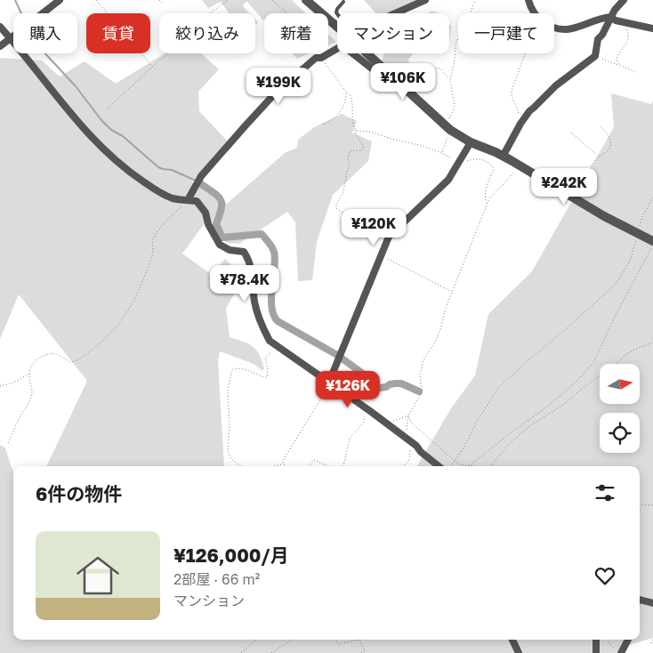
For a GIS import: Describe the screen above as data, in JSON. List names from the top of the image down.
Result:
{
  "north": "right",
  "page": {
    "chip": [
      "購入",
      "賃貸",
      "絞り込み",
      "新着",
      "マンション",
      "一戸建て"
    ],
    "price": [
      "¥106K",
      "¥199K",
      "¥242K",
      "¥120K",
      "¥78.4K",
      "¥126K"
    ],
    "heading": "6件の物件",
    "list": [
      {
        "name": "¥126,000/月",
        "note": "2部屋 · 66 m² · マンション"
      }
    ]
  }
}
